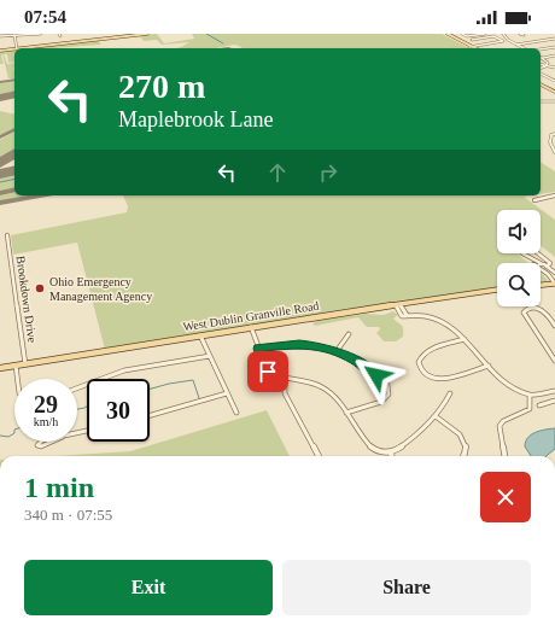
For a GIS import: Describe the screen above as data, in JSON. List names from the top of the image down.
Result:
{
  "streets": {
    "main road": ["West Dublin Granville Road"],
    "street": ["Brookdown Drive"]
  },
  "crossings": [
    ["Brookdown Drive", "West Dublin Granville Road"]
  ],
  "places": ["Ohio Emergency Management Agency"],
  "page": {
    "status": "07:54",
    "turn": ["270 m", "Maplebrook Lane"],
    "speed": "29 km/h",
    "limit": "30",
    "heading": ["1 min", "340 m · 07:55"],
    "buttons": ["Exit", "Share"]
  }
}
